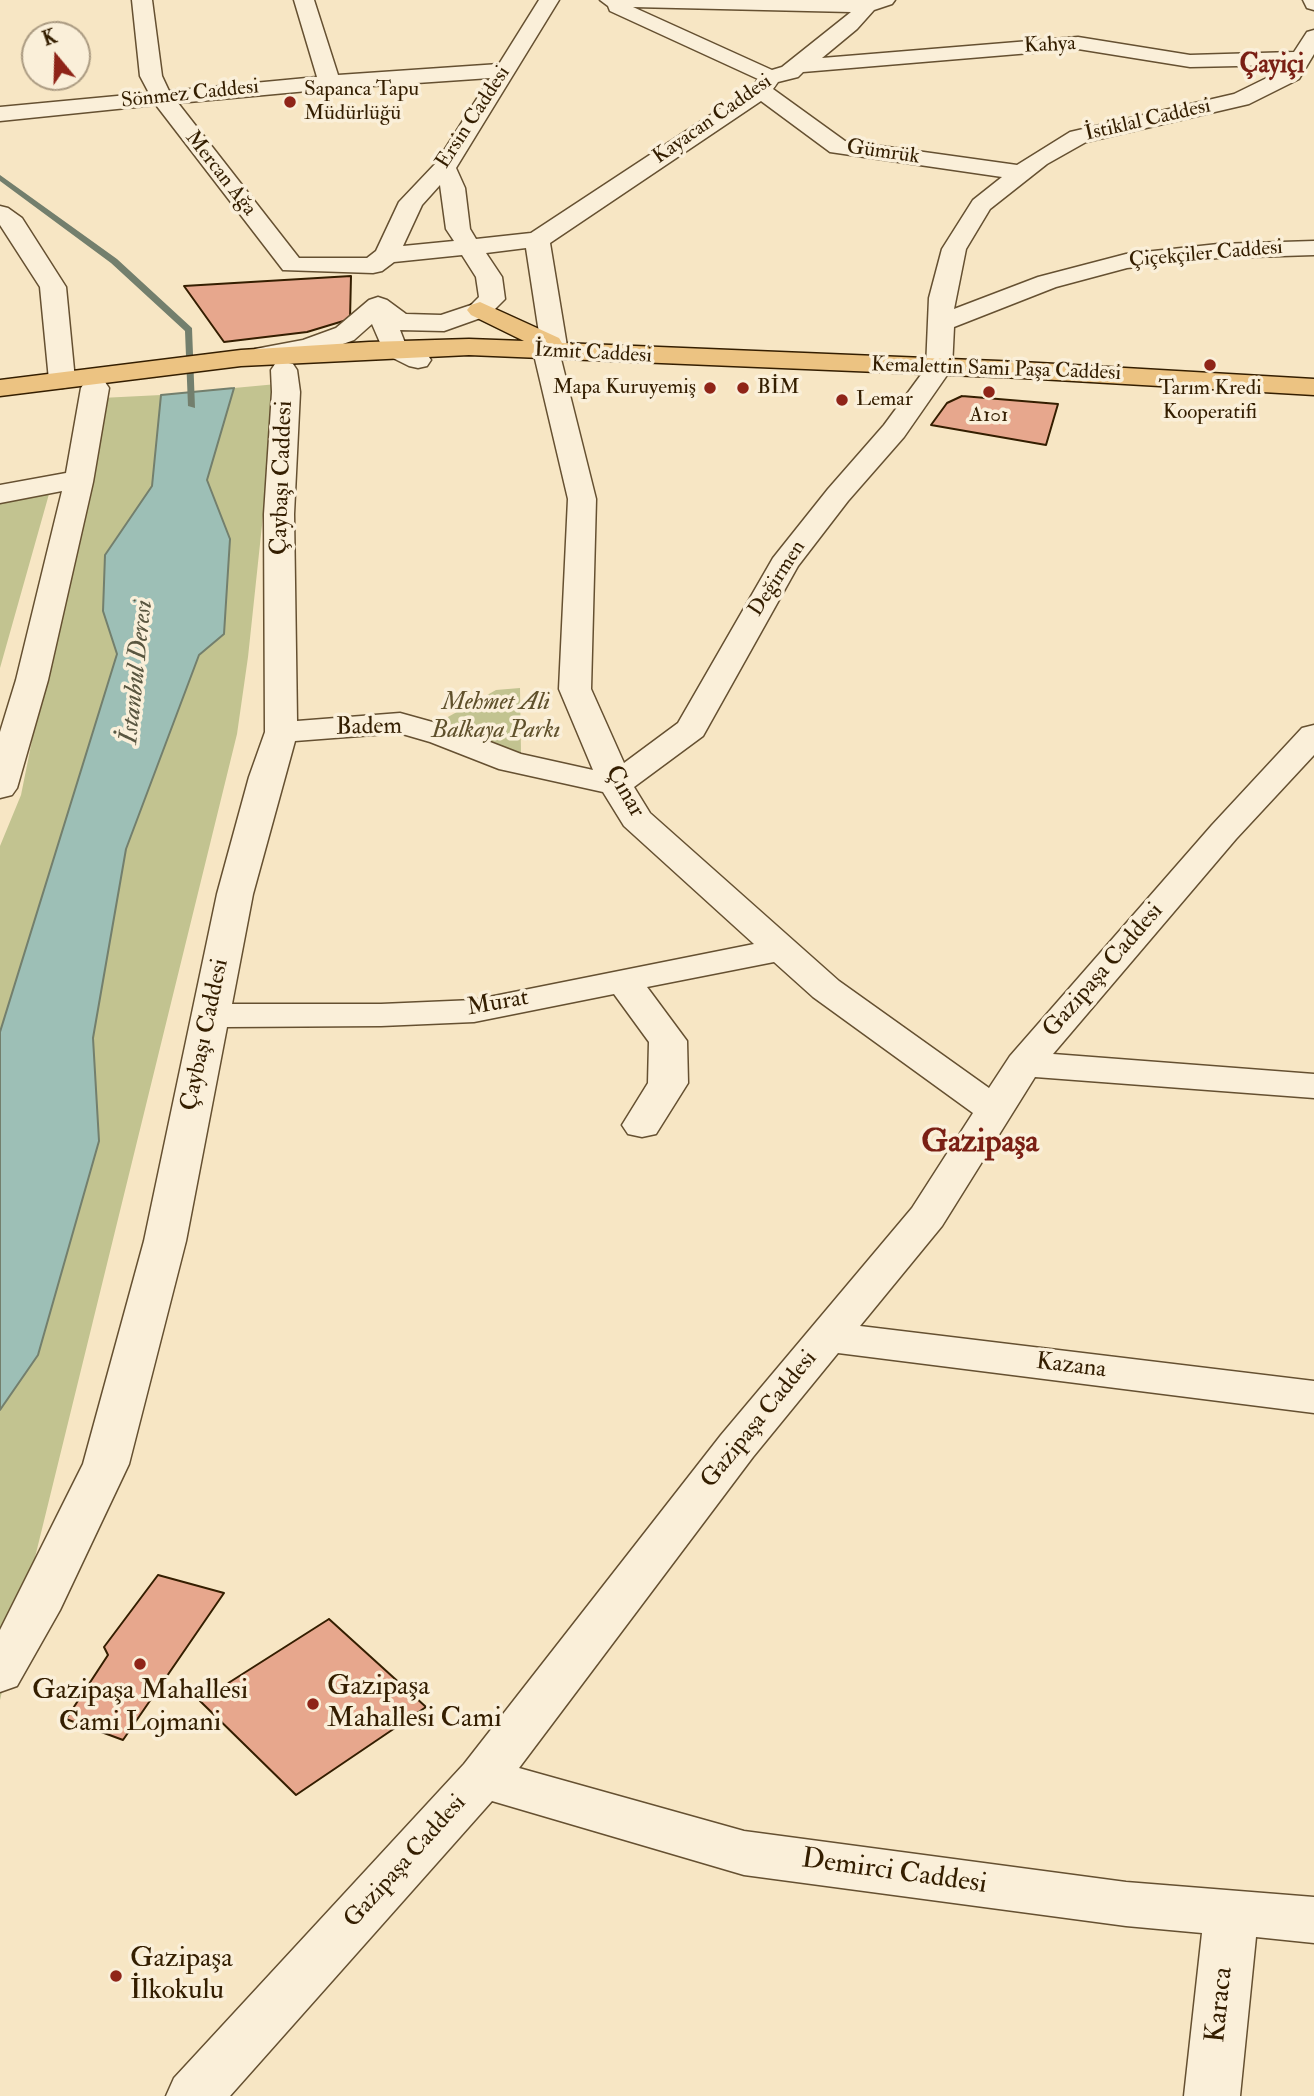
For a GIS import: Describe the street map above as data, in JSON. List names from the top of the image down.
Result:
{
  "streets": {
    "main road": ["İzmit Caddesi", "Kemalettin Sami Paşa Caddesi"],
    "street": [
      "Kahya",
      "Sönmez Caddesi",
      "Ersin Caddesi",
      "Kayacan Caddesi",
      "İstiklal Caddesi",
      "Gümrük",
      "Mercan Ağa",
      "Çiçekçiler Caddesi",
      "Çaybaşı Caddesi",
      "Değirmen",
      "Badem",
      "Çınar",
      "Gazipaşa Caddesi",
      "Murat",
      "Kazana",
      "Demirci Caddesi",
      "Karaca"
    ]
  },
  "crossings": [
    ["Kahya", "Kayacan Caddesi"],
    ["Kahya", "İstiklal Caddesi"],
    ["Sönmez Caddesi", "Ersin Caddesi"],
    ["Sönmez Caddesi", "Mercan Ağa"],
    ["Ersin Caddesi", "Kayacan Caddesi"],
    ["Ersin Caddesi", "Mercan Ağa"],
    ["Kayacan Caddesi", "Gümrük"],
    ["Kayacan Caddesi", "Mercan Ağa"],
    ["İstiklal Caddesi", "Gümrük"],
    ["İstiklal Caddesi", "Çiçekçiler Caddesi"],
    ["İstiklal Caddesi", "Kemalettin Sami Paşa Caddesi"],
    ["İstiklal Caddesi", "Değirmen"],
    ["İzmit Caddesi", "Kemalettin Sami Paşa Caddesi"],
    ["İzmit Caddesi", "Çaybaşı Caddesi"],
    ["İzmit Caddesi", "Çınar"],
    ["Kemalettin Sami Paşa Caddesi", "Değirmen"],
    ["Çaybaşı Caddesi", "Badem"],
    ["Çaybaşı Caddesi", "Murat"],
    ["Değirmen", "Badem"],
    ["Değirmen", "Çınar"],
    ["Badem", "Çınar"],
    ["Çınar", "Gazipaşa Caddesi"],
    ["Çınar", "Murat"],
    ["Gazipaşa Caddesi", "Kazana"],
    ["Gazipaşa Caddesi", "Demirci Caddesi"],
    ["Demirci Caddesi", "Karaca"]
  ],
  "districts": ["Çayiçi", "Gazipaşa"],
  "water": ["İstanbul Deresi"],
  "parks": ["Mehmet Ali Balkaya Parkı"],
  "places": [
    "Sapanca Tapu Müdürlüğü",
    "Tarım Kredi Kooperatifi",
    "Mapa Kuruyemiş",
    "BİM",
    "A101",
    "Lemar",
    "Gazipaşa Mahallesi Cami Lojmani",
    "Gazipaşa Mahallesi Cami",
    "Gazipaşa İlkokulu"
  ],
  "north": "top"
}
